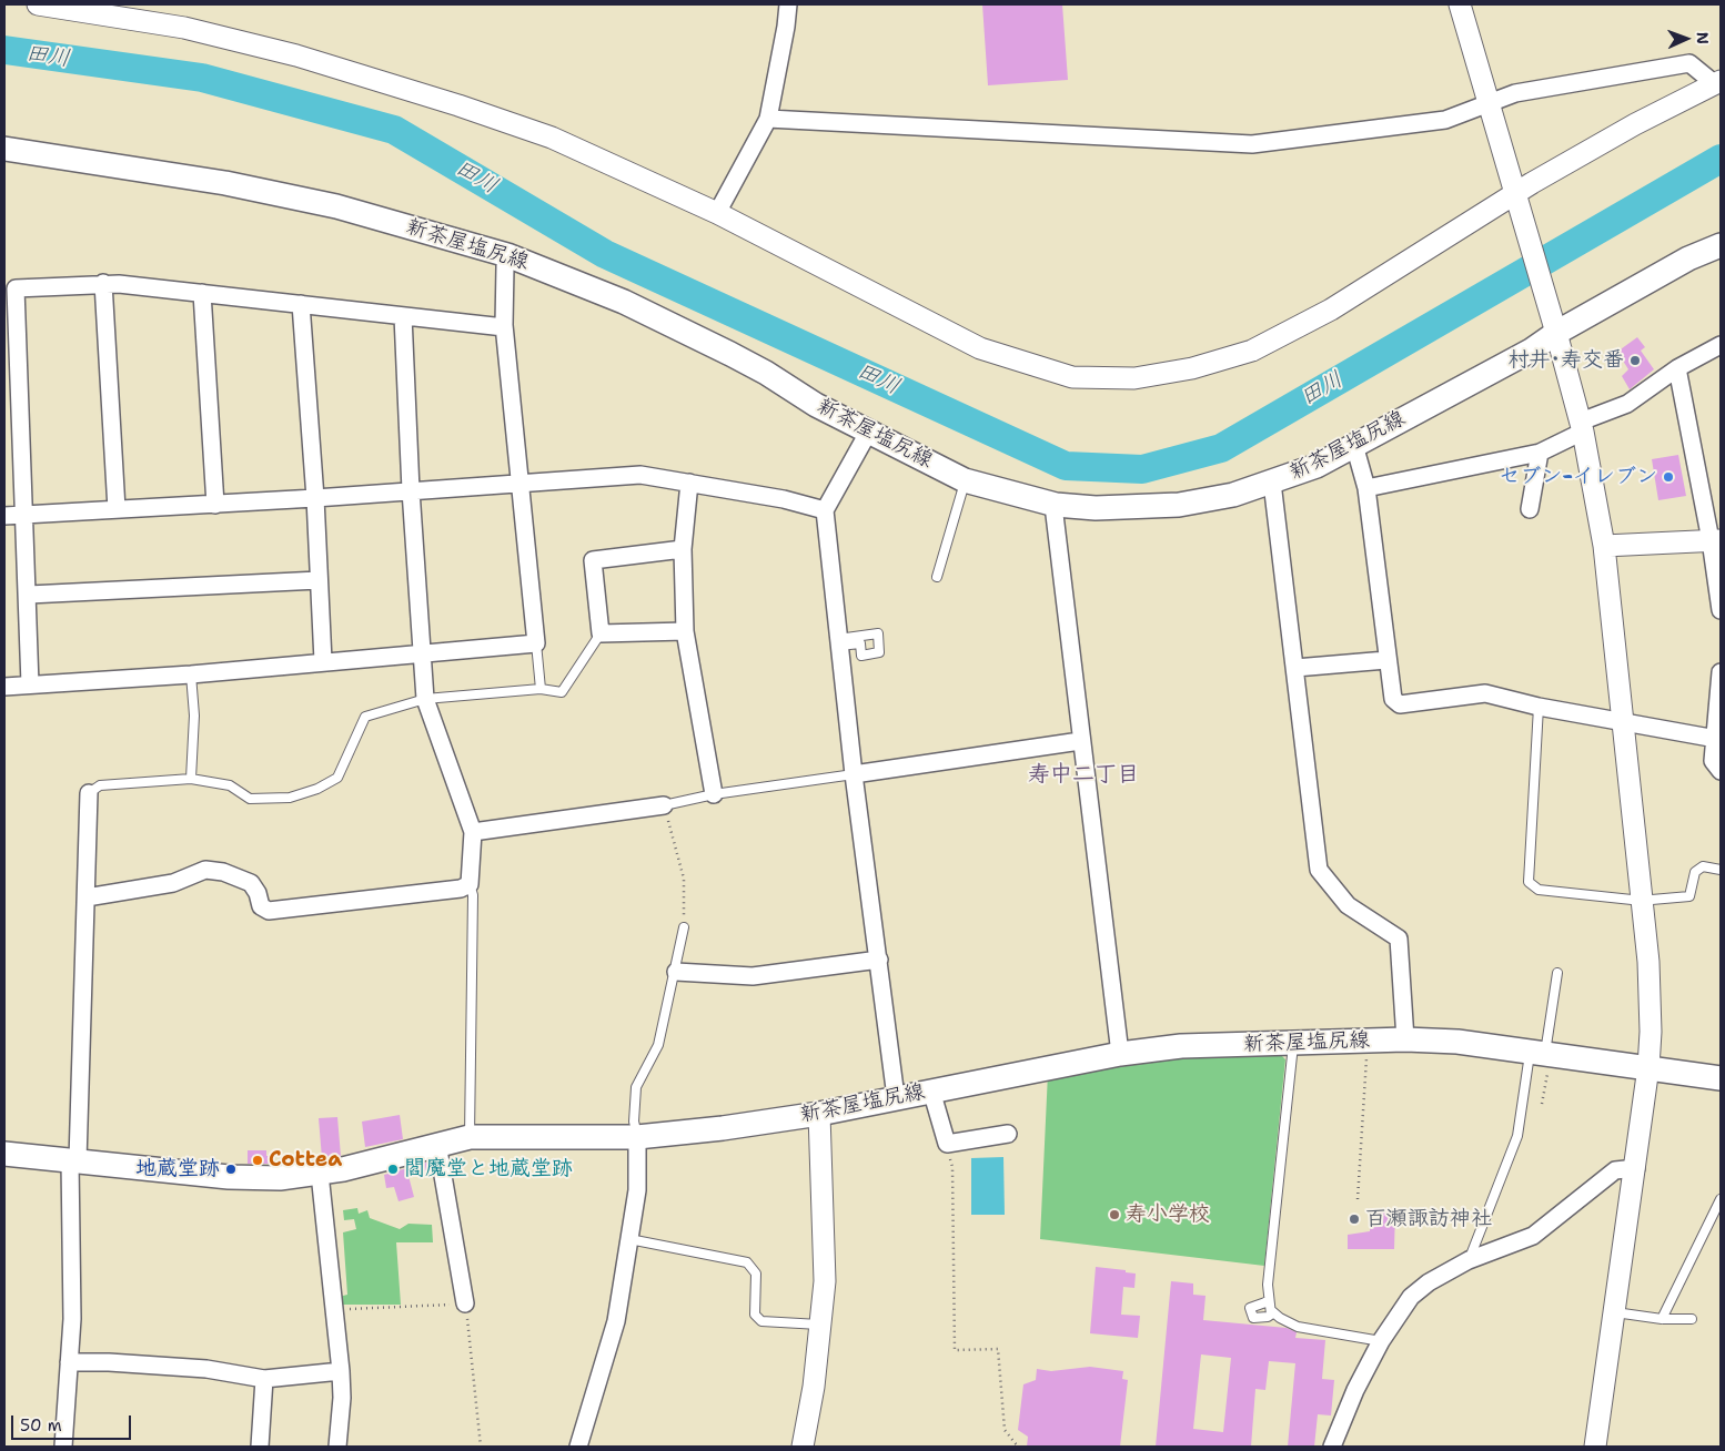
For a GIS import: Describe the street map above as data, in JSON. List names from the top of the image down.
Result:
{
  "streets": {
    "main road": ["新茶屋塩尻線"]
  },
  "districts": ["寿中二丁目"],
  "water": ["田川"],
  "places": [
    "村井･寿交番",
    "セブン-イレブン",
    "Cottea",
    "地蔵堂跡",
    "閻魔堂と地蔵堂跡",
    "寿小学校",
    "百瀬諏訪神社"
  ],
  "scale_bar": "50 m",
  "north": "right"
}
